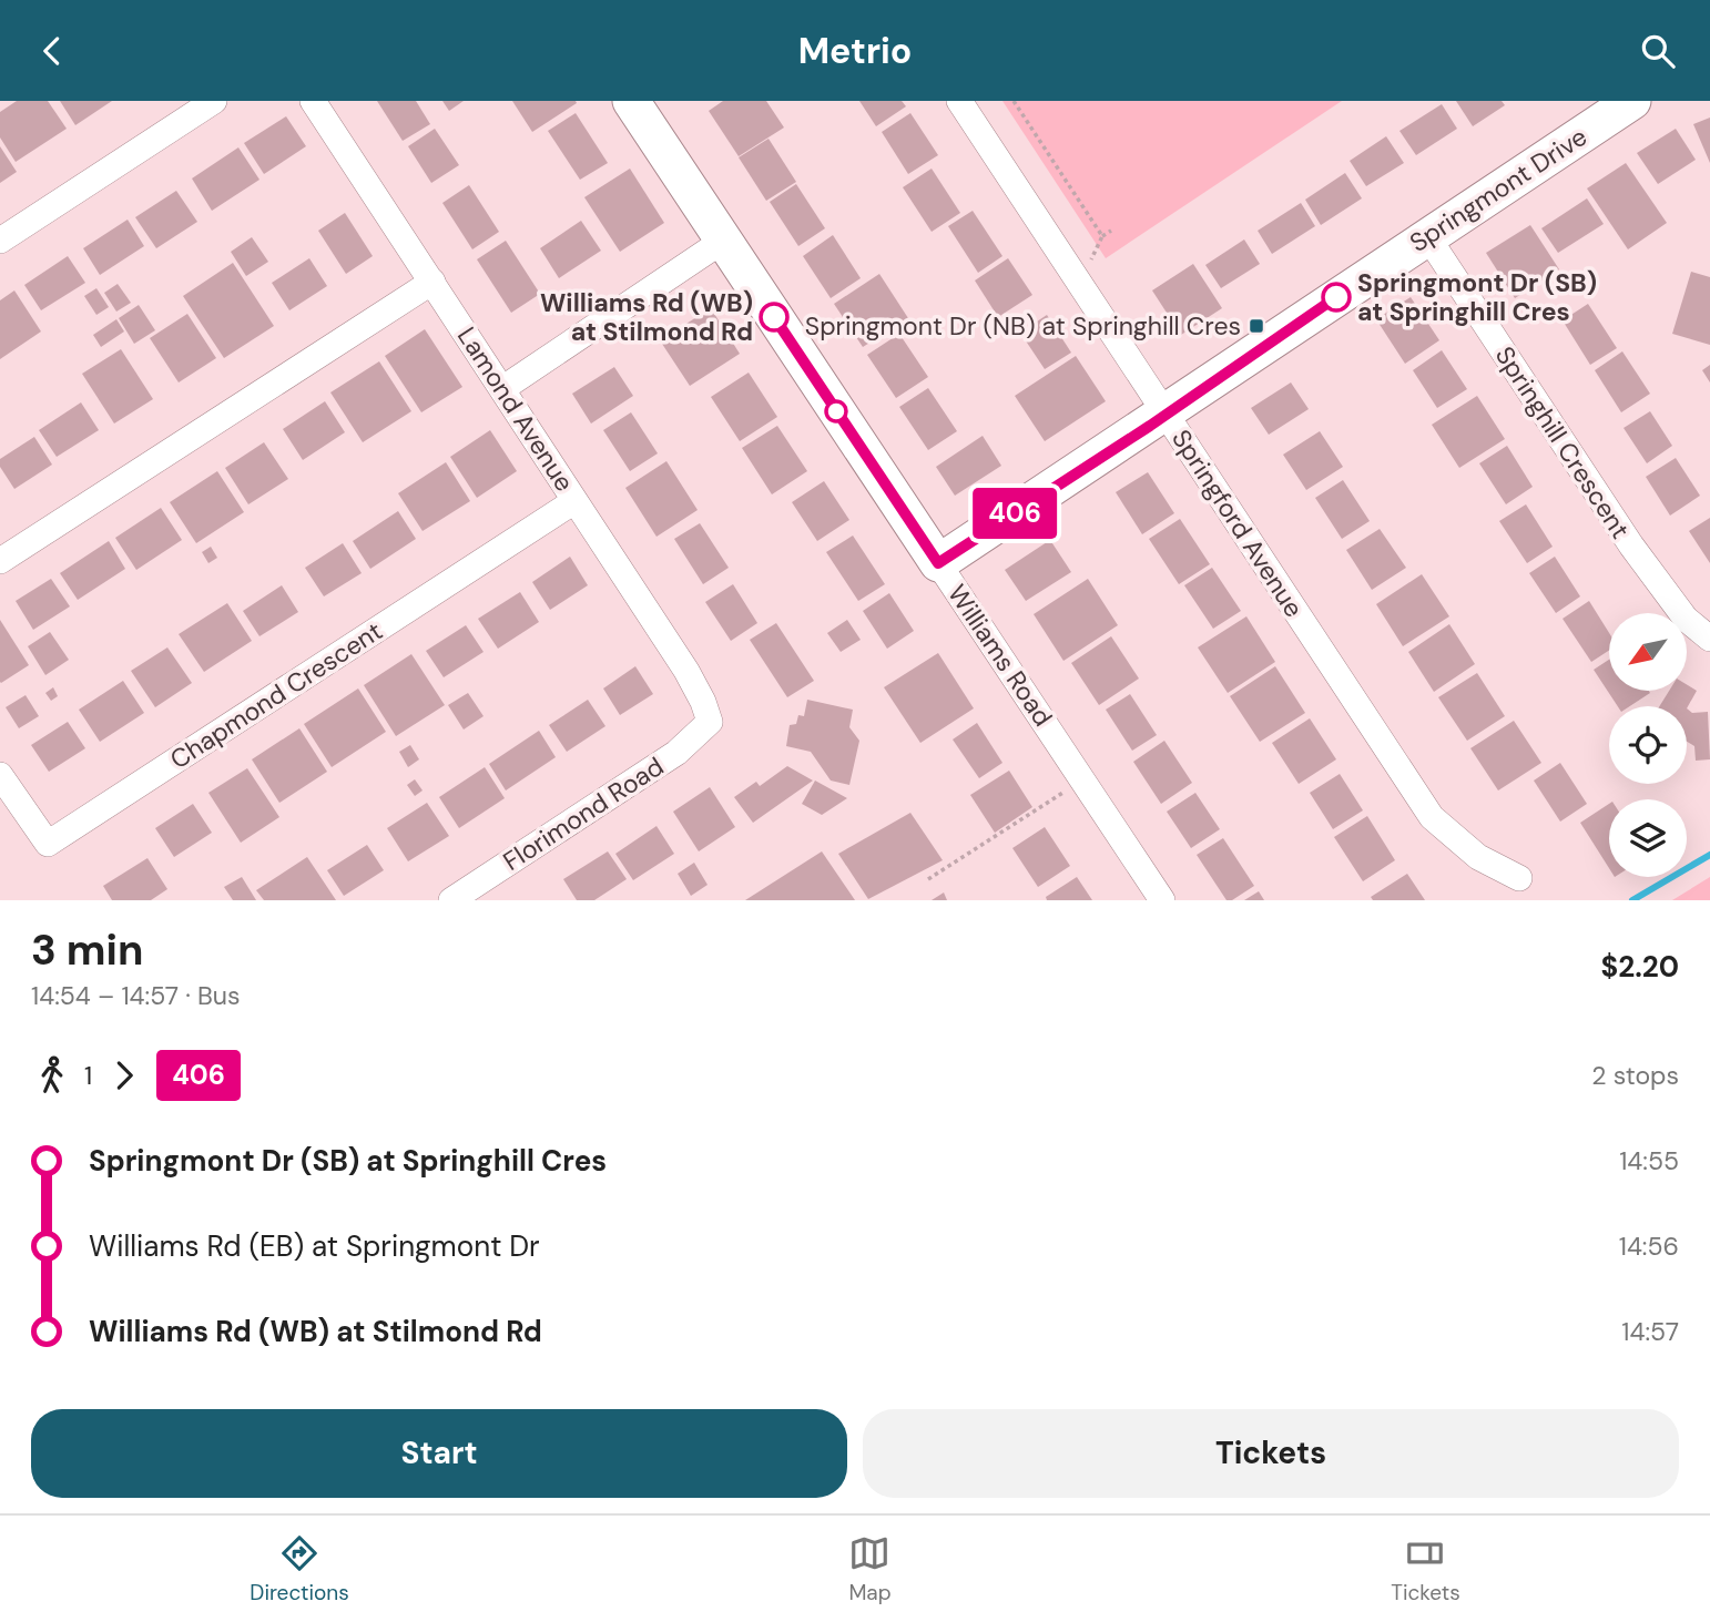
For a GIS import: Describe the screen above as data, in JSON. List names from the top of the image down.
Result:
{
  "streets": {
    "street": [
      "Springmont Drive",
      "Lamond Avenue",
      "Springhill Crescent",
      "Springford Avenue",
      "Williams Road",
      "Chapmond Crescent",
      "Florimond Road"
    ]
  },
  "crossings": [
    ["Springmont Drive", "Springhill Crescent"],
    ["Springmont Drive", "Springford Avenue"],
    ["Springmont Drive", "Williams Road"],
    ["Lamond Avenue", "Chapmond Crescent"],
    ["Lamond Avenue", "Florimond Road"]
  ],
  "places": {
    "other": ["Springmont Dr (SB) at Springhill Cres", "Williams Rd (WB) at Stilmond Rd"],
    "transit": ["Springmont Dr (NB) at Springhill Cres"]
  },
  "lines": ["bus line 406"],
  "north": "bottom left",
  "page": {
    "header": "Metrio",
    "on_map": "406",
    "heading": ["3 min", "14:54 – 14:57 · Bus", "$2.20"],
    "legs": ["1", "406", "2 stops"],
    "list": [
      {
        "name": "Springmont Dr (SB) at Springhill Cres",
        "value": "14:55"
      },
      {
        "name": "Williams Rd (EB) at Springmont Dr",
        "value": "14:56"
      },
      {
        "name": "Williams Rd (WB) at Stilmond Rd",
        "value": "14:57"
      }
    ],
    "buttons": ["Start", "Tickets"],
    "tabs": ["Directions", "Map", "Tickets"]
  }
}
